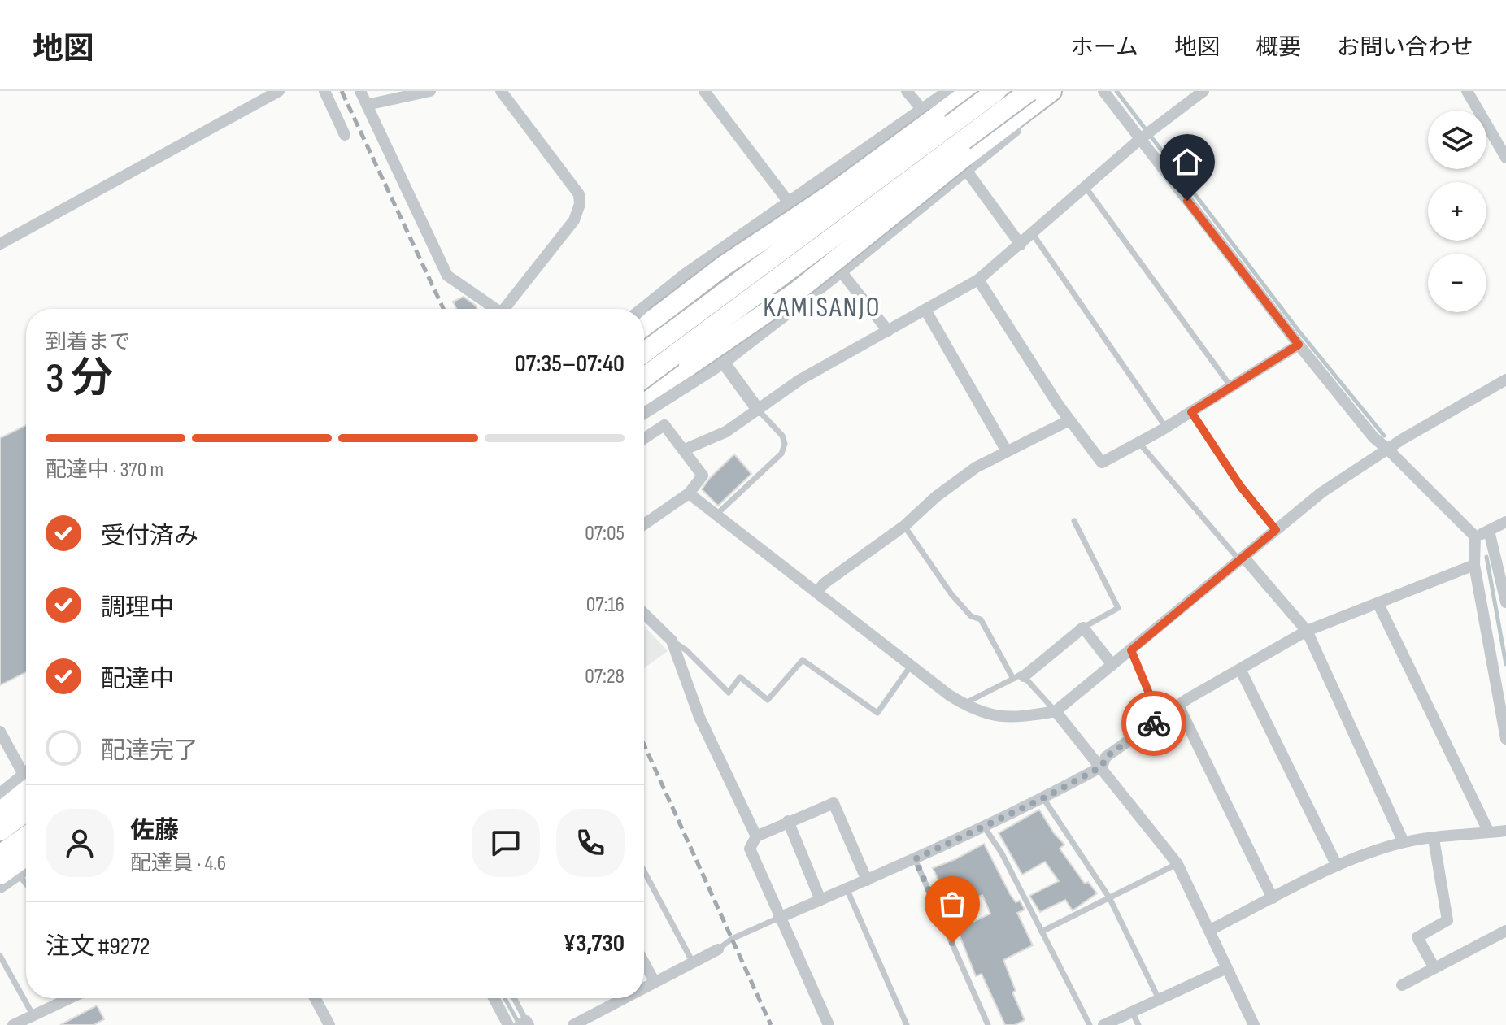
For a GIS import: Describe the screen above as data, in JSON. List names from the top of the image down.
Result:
{
  "districts": ["KAMISANJO"],
  "page": {
    "header": "地図",
    "nav": [
      "ホーム",
      "地図",
      "概要",
      "お問い合わせ"
    ],
    "map_buttons": ["+", "−"],
    "heading": ["3 分", "到着まで", "07:35–07:40"],
    "panel": [
      "佐藤",
      "配達員 · 4.6",
      "注文 #9272",
      "¥3,730"
    ],
    "bar": "配達中 · 370 m",
    "list": [
      ["受付済み", "07:05"],
      ["調理中", "07:16"],
      ["配達中", "07:28"],
      "配達完了"
    ]
  }
}
